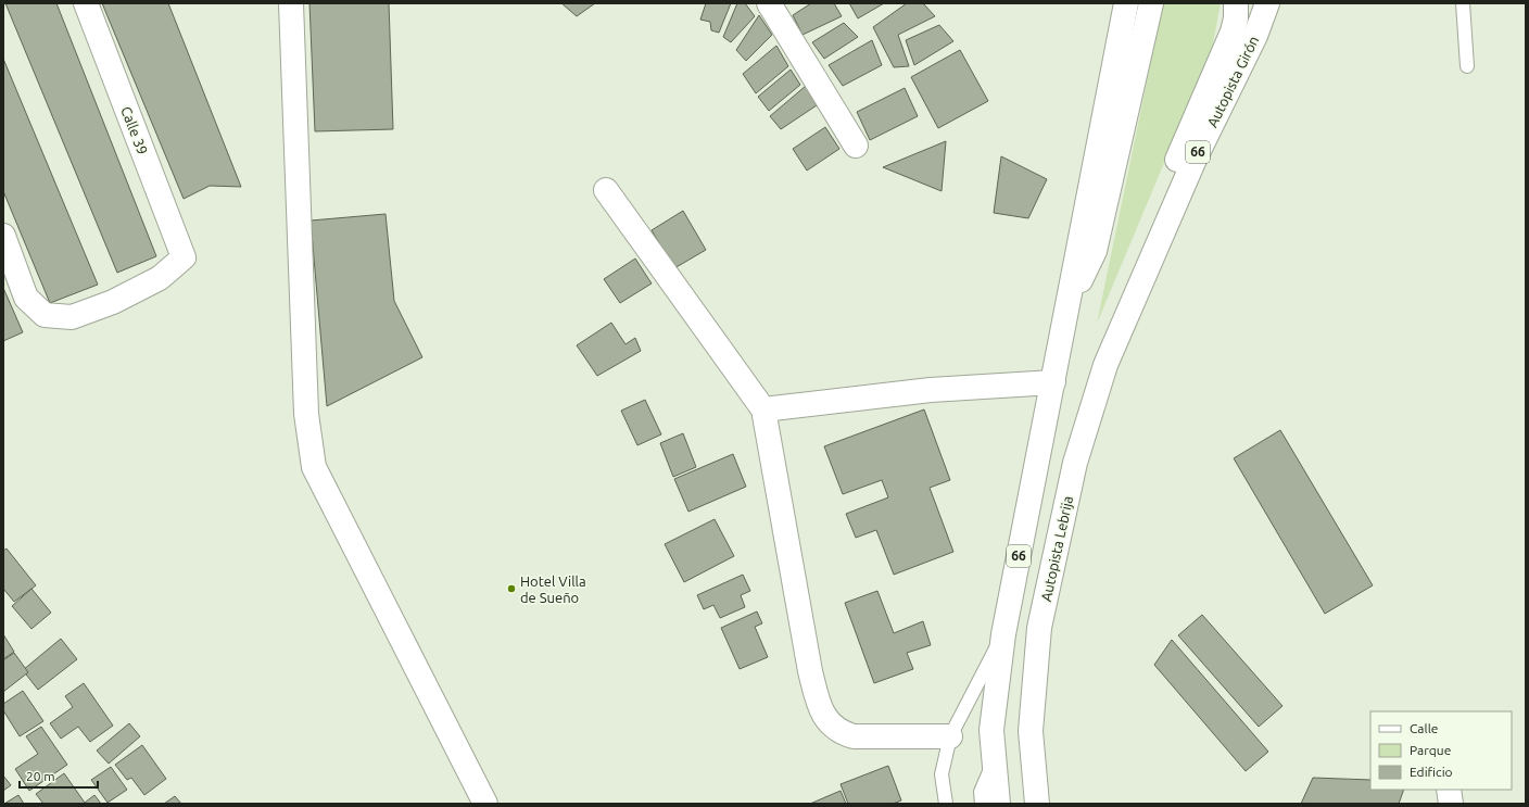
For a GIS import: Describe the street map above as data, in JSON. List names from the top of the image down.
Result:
{
  "streets": {
    "main road": [
      "Autopista Girón",
      "Calle 39",
      "66",
      "Autopista Lebrija"
    ]
  },
  "crossings": [
    ["Autopista Girón", "Autopista Lebrija"]
  ],
  "places": ["Hotel Villa de Sueño"],
  "legend": ["Calle", "Parque", "Edificio"],
  "scale_bar": "20 m"
}
